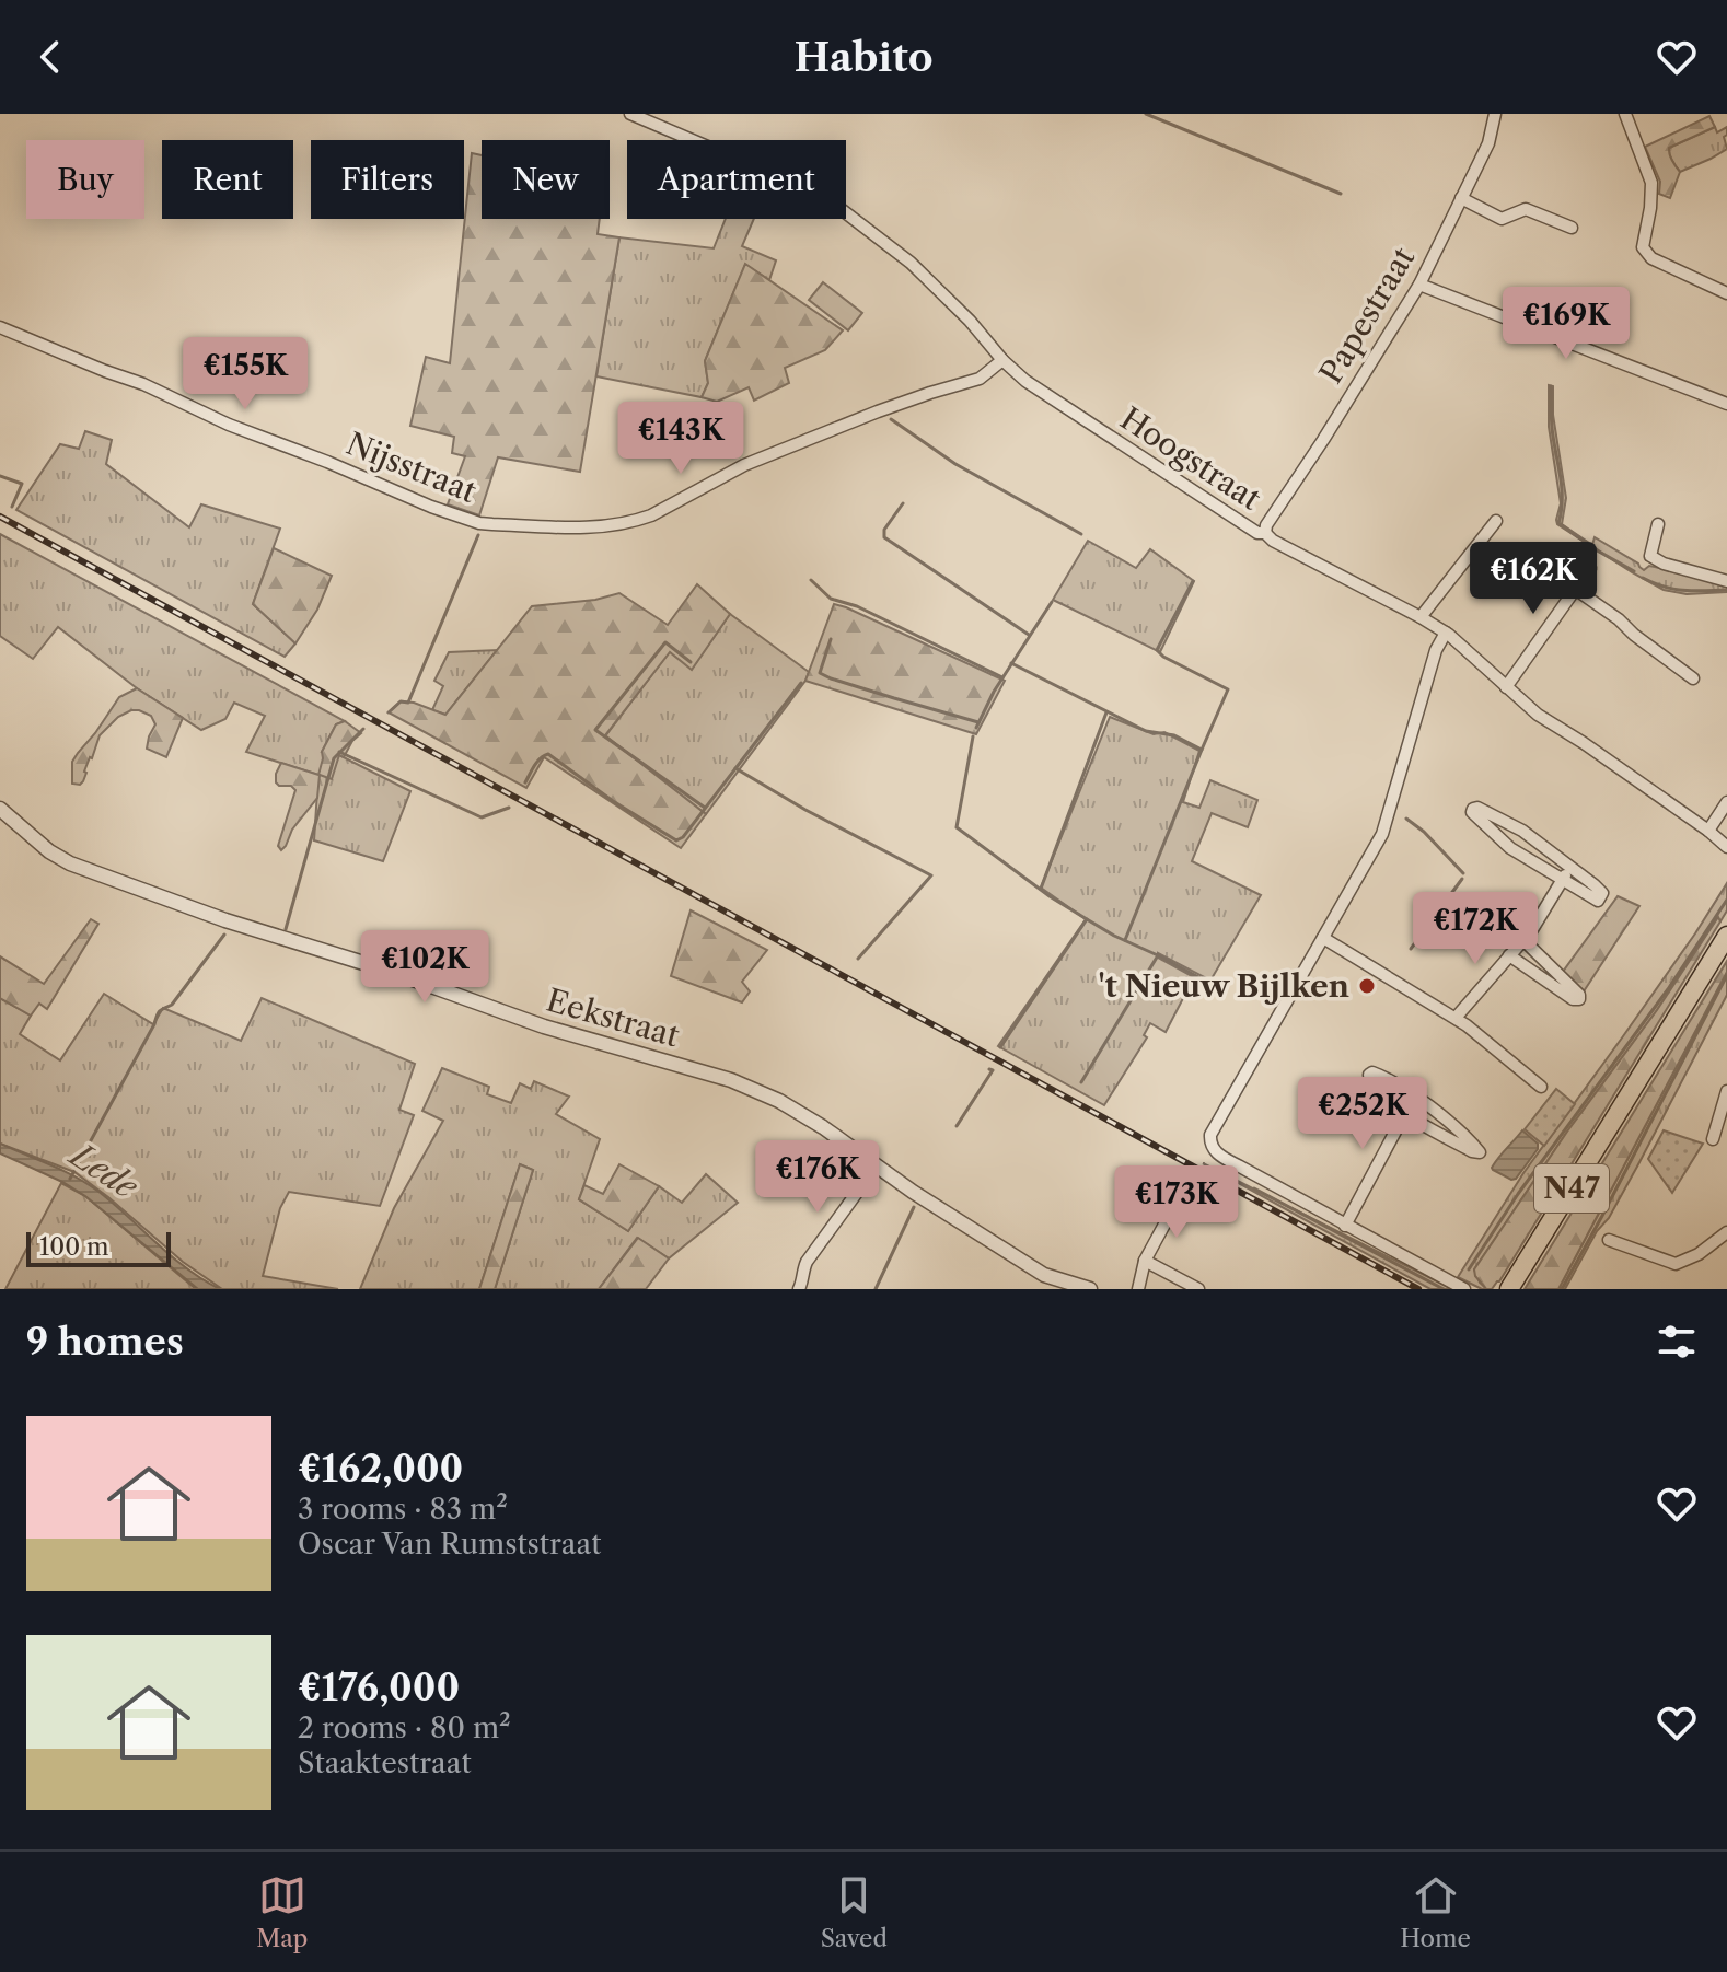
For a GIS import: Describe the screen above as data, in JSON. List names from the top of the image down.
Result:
{
  "streets": {
    "main road": ["N47"],
    "street": [
      "Papestraat",
      "Hoogstraat",
      "Nijsstraat",
      "Eekstraat"
    ]
  },
  "crossings": [
    ["Papestraat", "Hoogstraat"],
    ["Hoogstraat", "Nijsstraat"]
  ],
  "water": ["Lede"],
  "places": ["'t Nieuw Bijlken"],
  "scale_bar": "100 m",
  "page": {
    "header": "Habito",
    "chip": [
      "Buy",
      "Rent",
      "Filters",
      "New",
      "Apartment"
    ],
    "price": [
      "€169K",
      "€155K",
      "€143K",
      "€162K",
      "€172K",
      "€102K",
      "€252K",
      "€176K",
      "€173K"
    ],
    "scale": "100 m",
    "heading": "9 homes",
    "list": [
      {
        "name": "€162,000",
        "note": "3 rooms · 83 m² · Oscar Van Rumststraat"
      },
      {
        "name": "€176,000",
        "note": "2 rooms · 80 m² · Staaktestraat"
      }
    ],
    "tabs": ["Map", "Saved", "Home"]
  }
}
